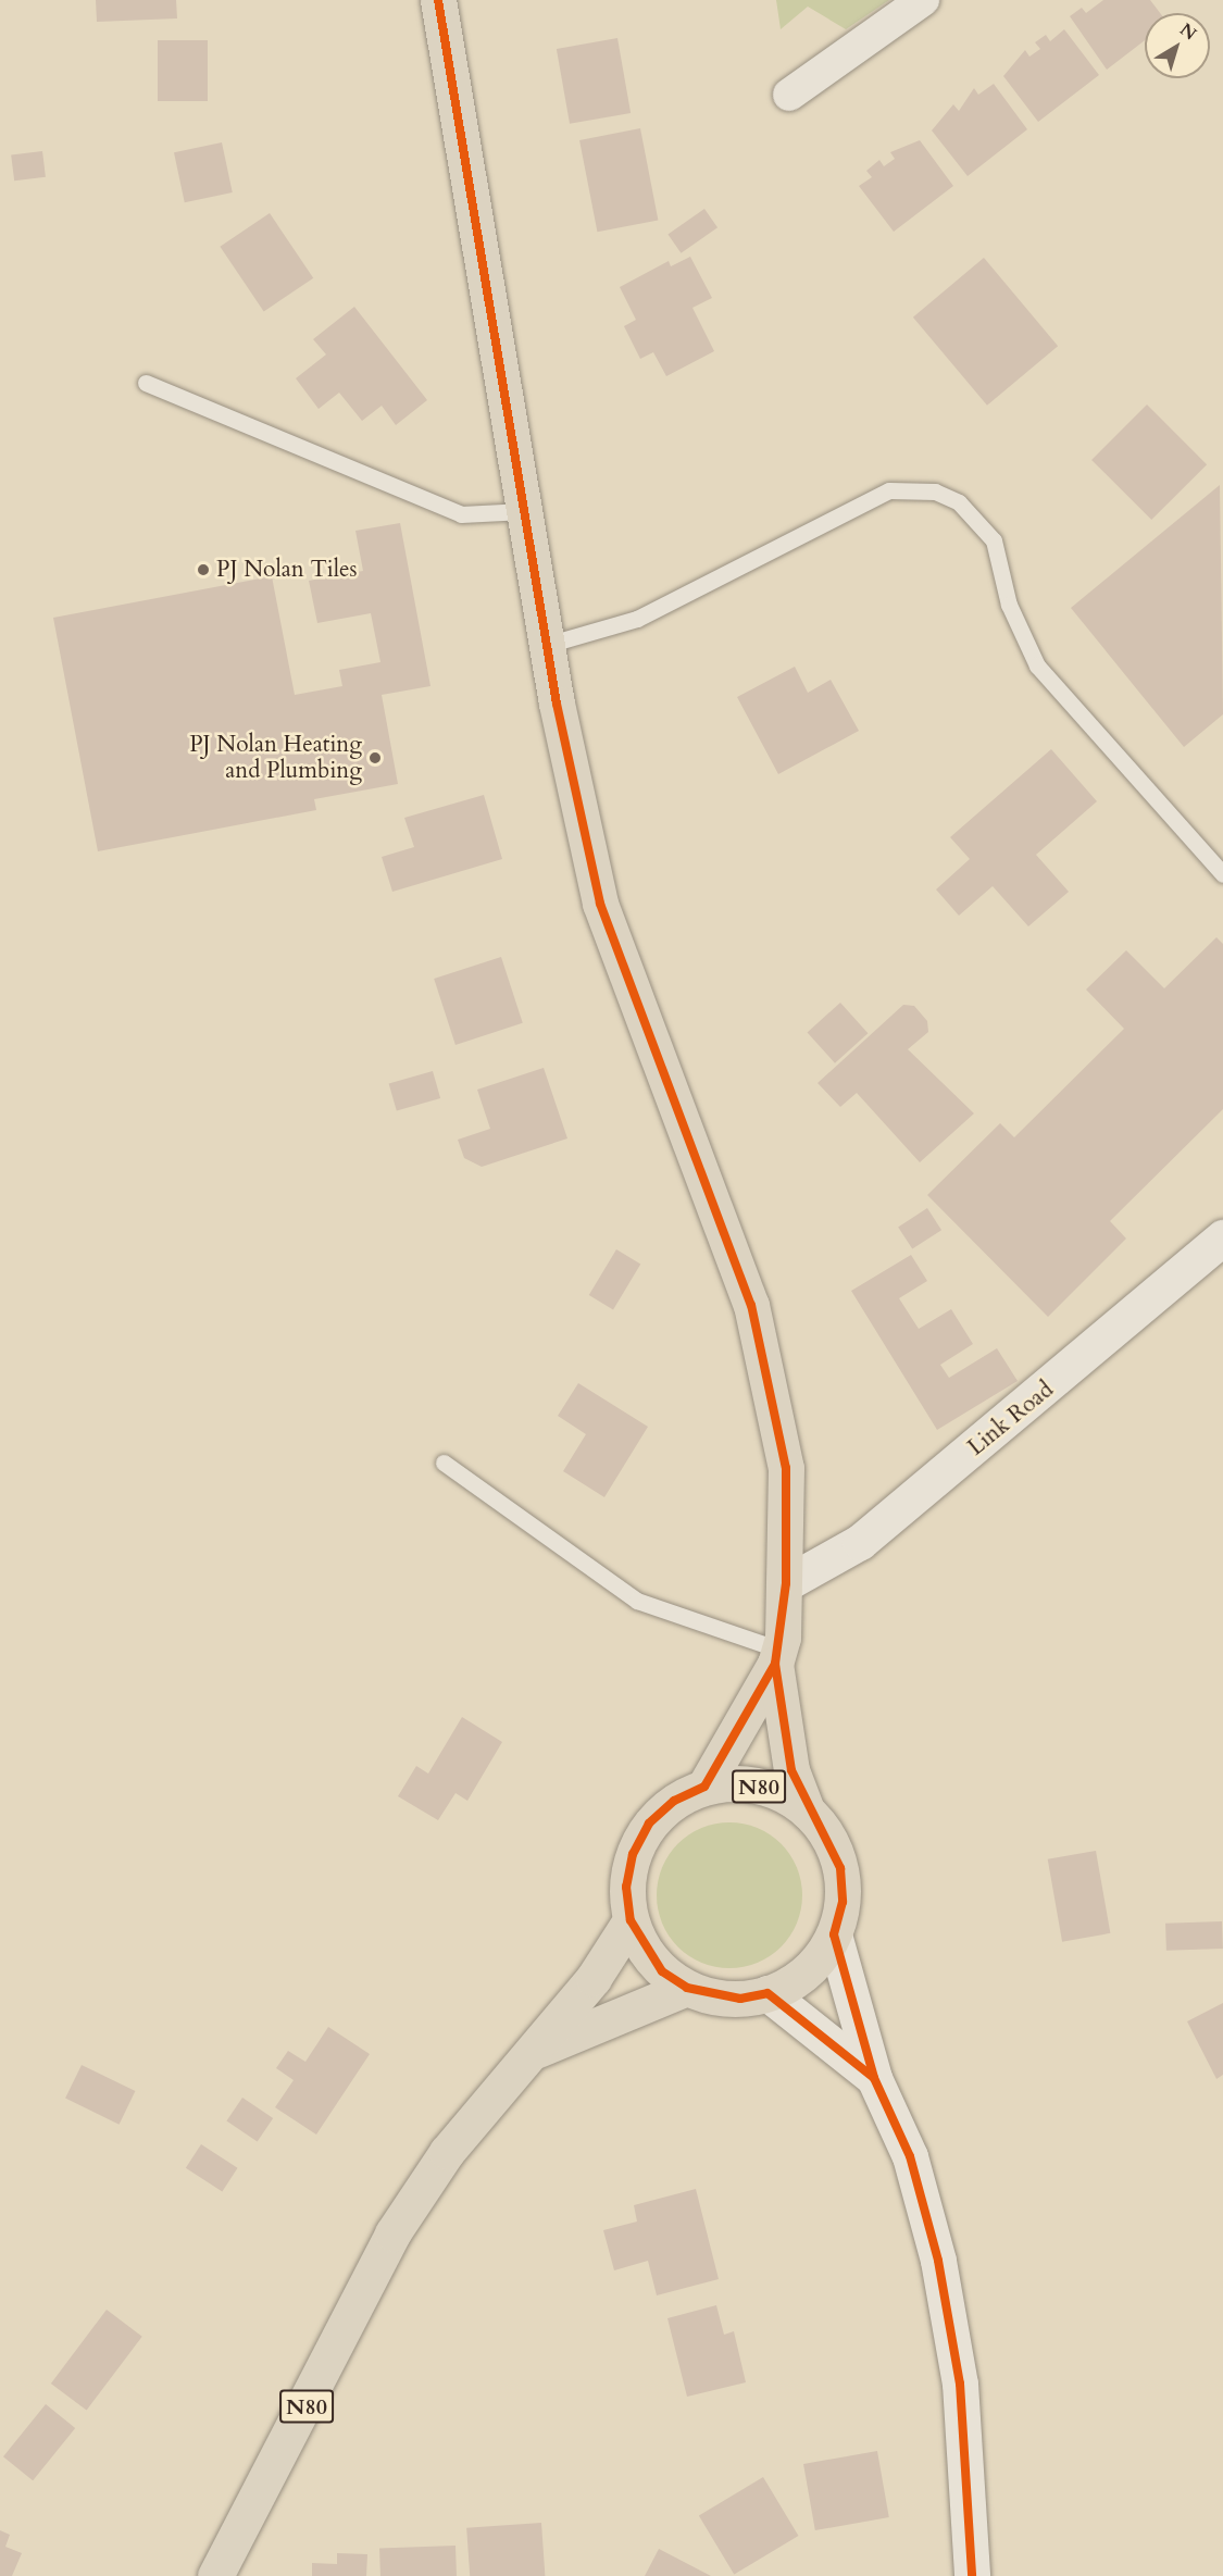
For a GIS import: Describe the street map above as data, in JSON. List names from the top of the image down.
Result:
{
  "streets": {
    "main road": ["Link Road", "N80"]
  },
  "crossings": [
    ["Link Road", "N80"]
  ],
  "places": ["PJ Nolan Tiles", "PJ Nolan Heating and Plumbing"],
  "north": "top right"
}
